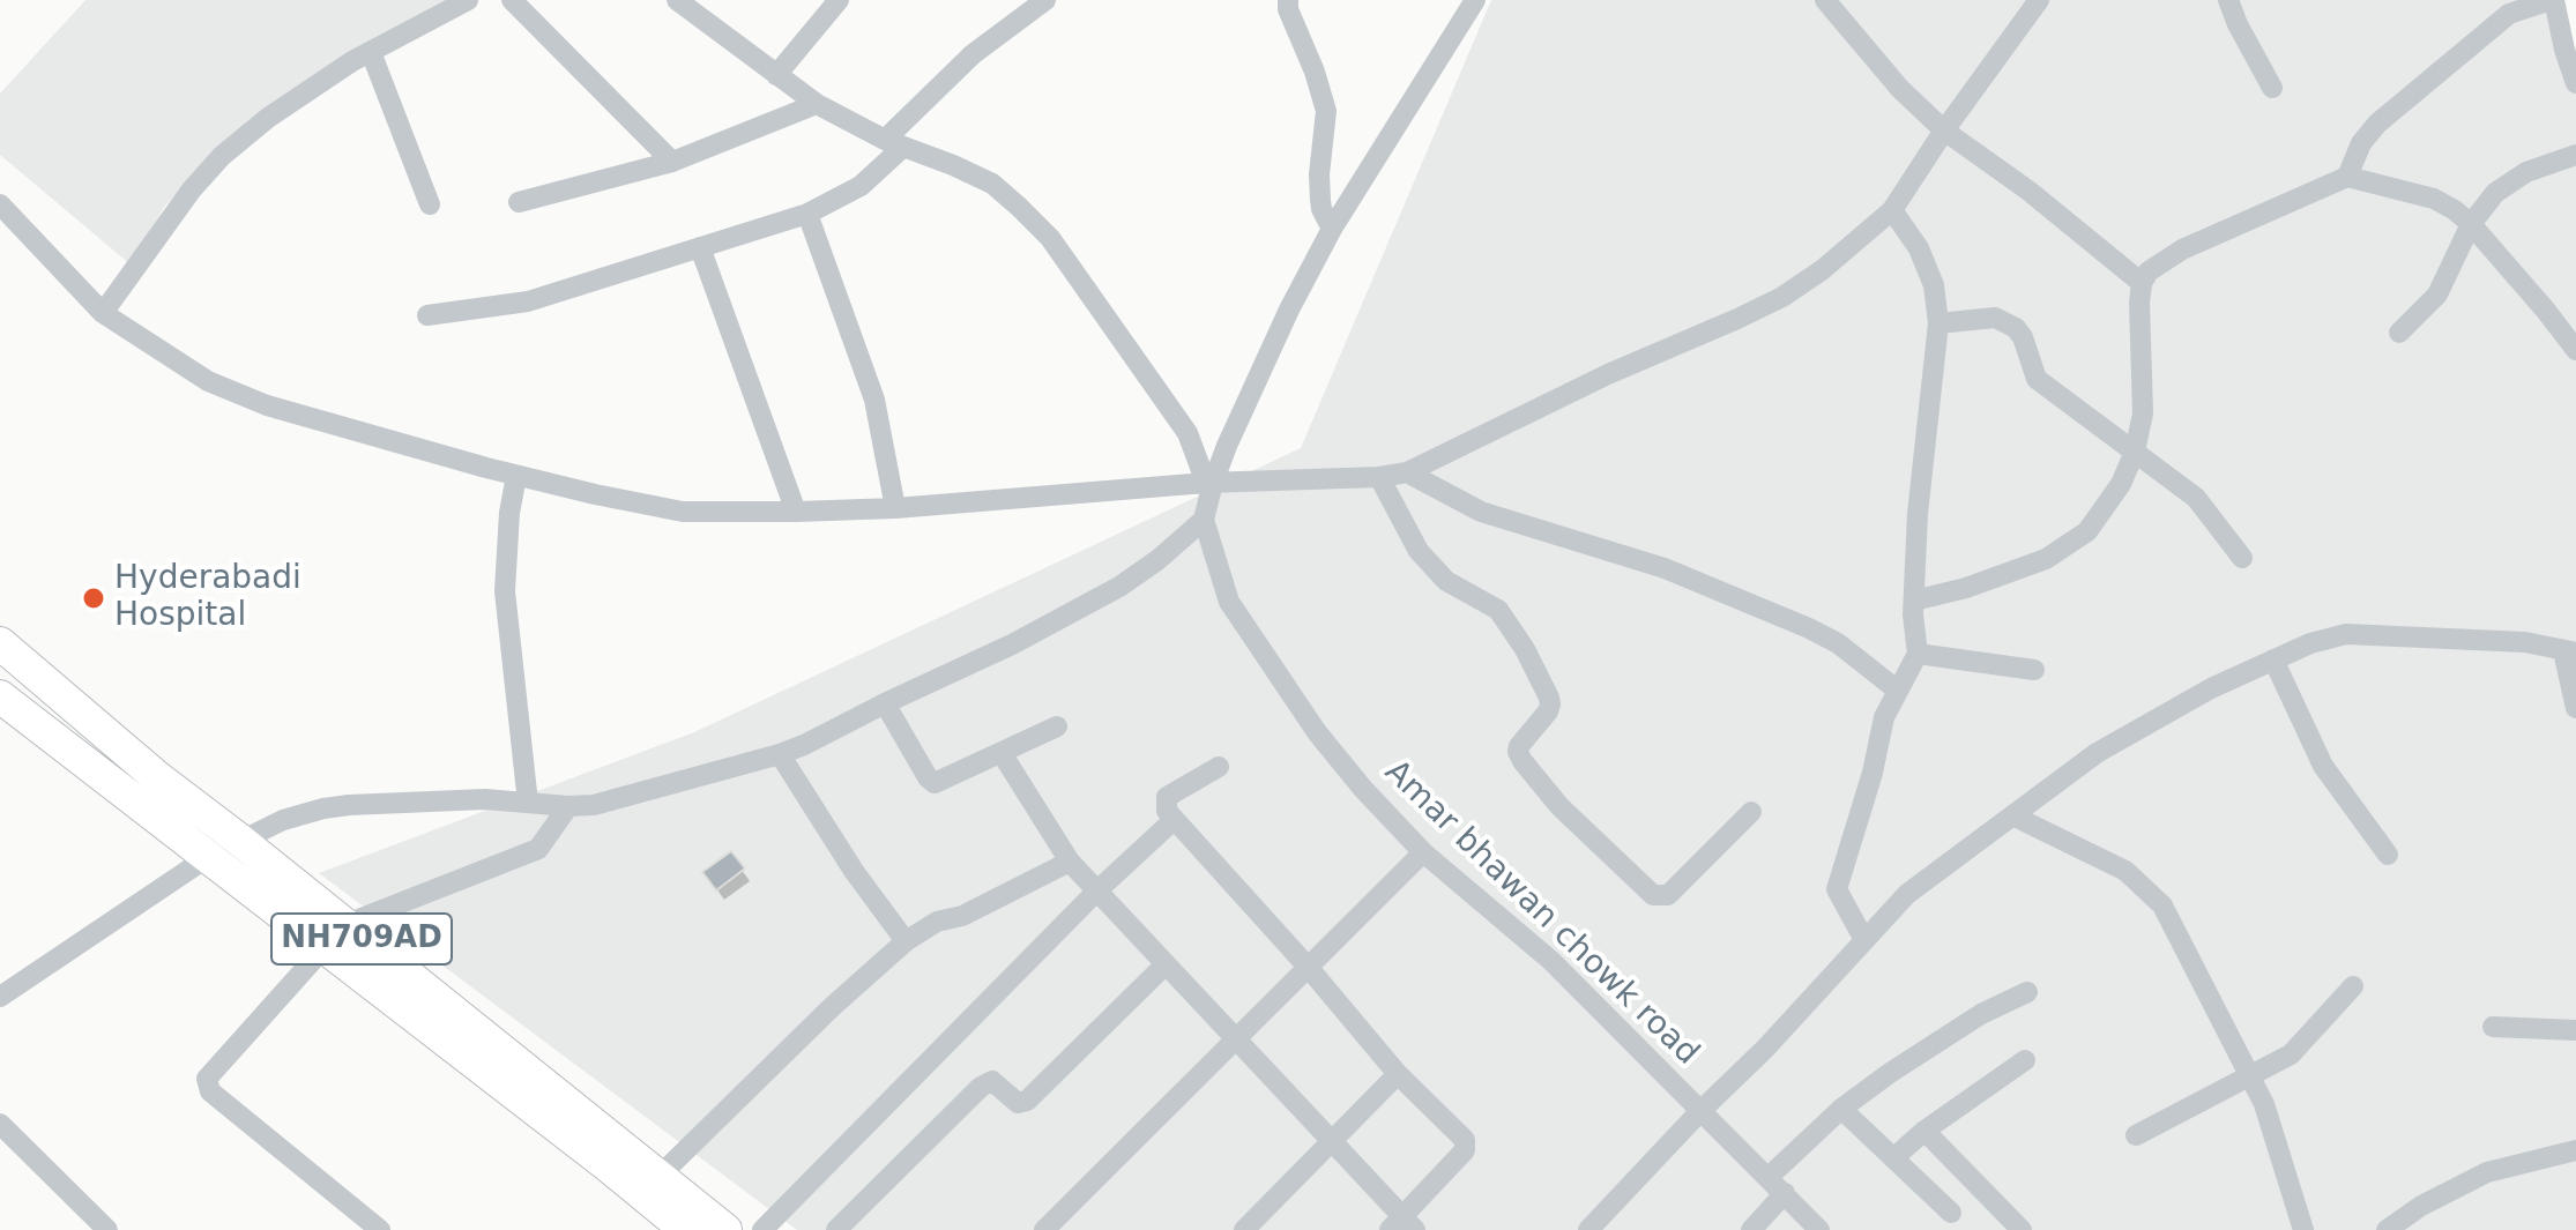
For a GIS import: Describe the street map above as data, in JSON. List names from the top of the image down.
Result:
{
  "streets": {
    "highway": ["NH709AD"],
    "street": ["Amar bhawan chowk road"]
  },
  "places": ["Hyderabadi Hospital"]
}
